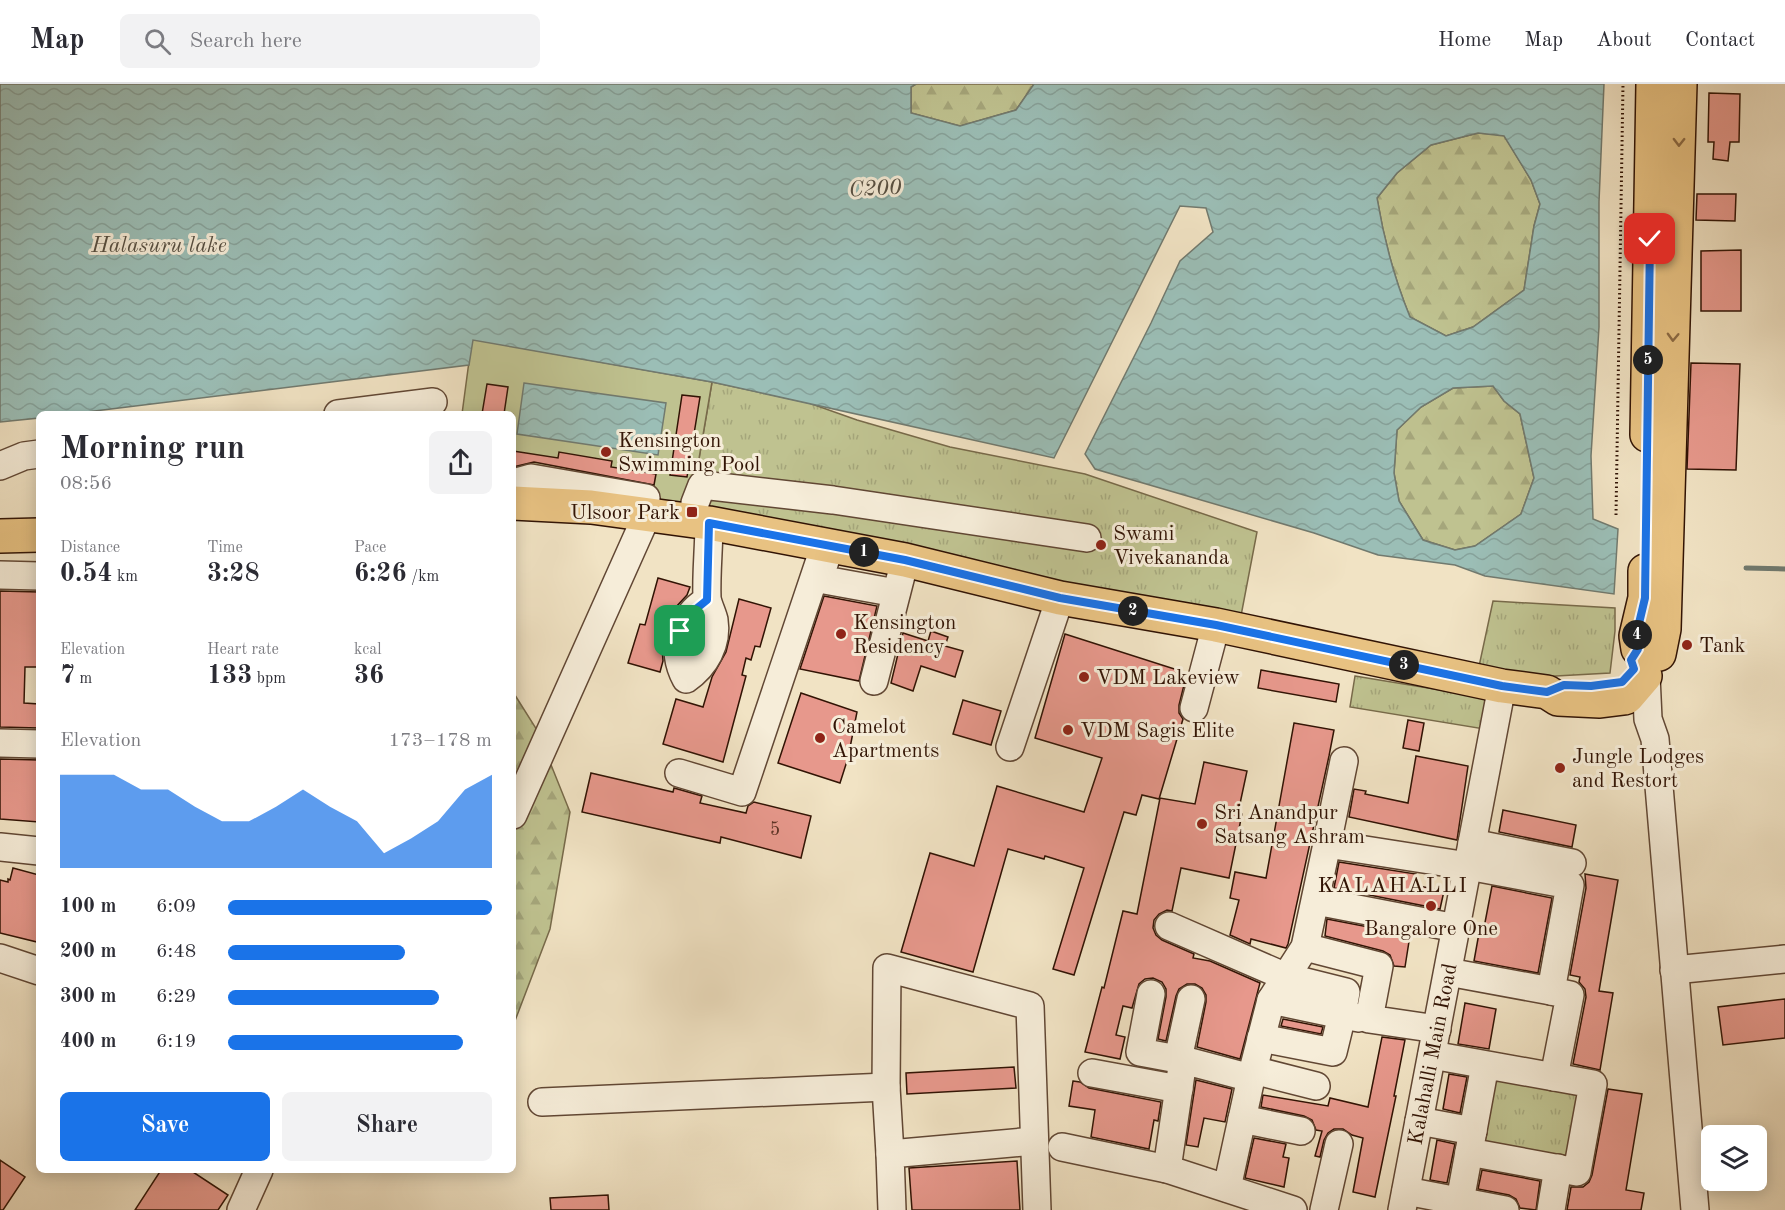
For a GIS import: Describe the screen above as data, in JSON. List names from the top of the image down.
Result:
{
  "streets": {
    "street": ["Kalahalli Main Road"]
  },
  "districts": ["KALAHALLI"],
  "water": ["C200", "Halasuru lake"],
  "places": {
    "other": [
      "Kensington Swimming Pool",
      "Swami Vivekananda",
      "Kensington Residency",
      "Tank",
      "VDM Lakeview",
      "VDM Sagis Elite",
      "Camelot Apartments",
      "Jungle Lodges and Restort",
      "Sri Anandpur Satsang Ashram",
      "Bangalore One"
    ],
    "transit": ["Ulsoor Park"]
  },
  "house_numbers": ["5"],
  "page": {
    "header": "Map",
    "search": "Search here",
    "nav": [
      "Home",
      "Map",
      "About",
      "Contact"
    ],
    "pins": [
      "5",
      "1",
      "2",
      "4",
      "3"
    ],
    "heading": ["Morning run", "08:56"],
    "stats": [
      ["Distance", "0.54 km"],
      ["Time", "3:28"],
      ["Pace", "6:26 /km"],
      ["Elevation", "7 m"],
      ["Heart rate", "133 bpm"],
      ["kcal", "36"]
    ],
    "chart": ["Elevation", "173–178 m"],
    "list": [
      {
        "name": "100 m",
        "note": "6:09"
      },
      {
        "name": "200 m",
        "note": "6:48"
      },
      {
        "name": "300 m",
        "note": "6:29"
      },
      {
        "name": "400 m",
        "note": "6:19"
      }
    ],
    "buttons": ["Save", "Share"]
  }
}
